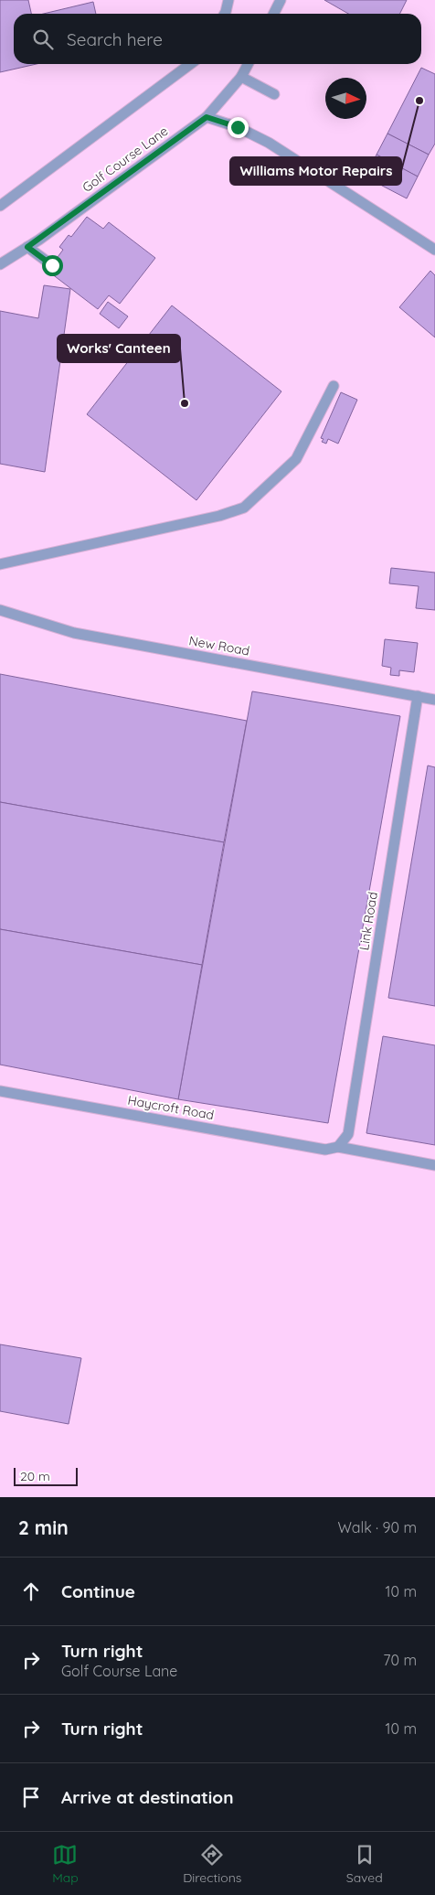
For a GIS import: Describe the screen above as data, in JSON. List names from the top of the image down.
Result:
{
  "streets": {
    "lane": [
      "Golf Course Lane",
      "New Road",
      "Link Road",
      "Haycroft Road"
    ]
  },
  "crossings": [
    ["New Road", "Link Road"],
    ["Link Road", "Haycroft Road"]
  ],
  "places": ["Williams Motor Repairs", "Works' Canteen"],
  "scale_bar": "20 m",
  "north": "right",
  "page": {
    "search": "Search here",
    "scale": "20 m",
    "heading": ["2 min", "Walk · 90 m"],
    "list": [
      ["Continue", "10 m"],
      ["Turn right", "Golf Course Lane", "70 m"],
      ["Turn right", "10 m"],
      "Arrive at destination"
    ],
    "nav": ["Map", "Directions", "Saved"]
  }
}
